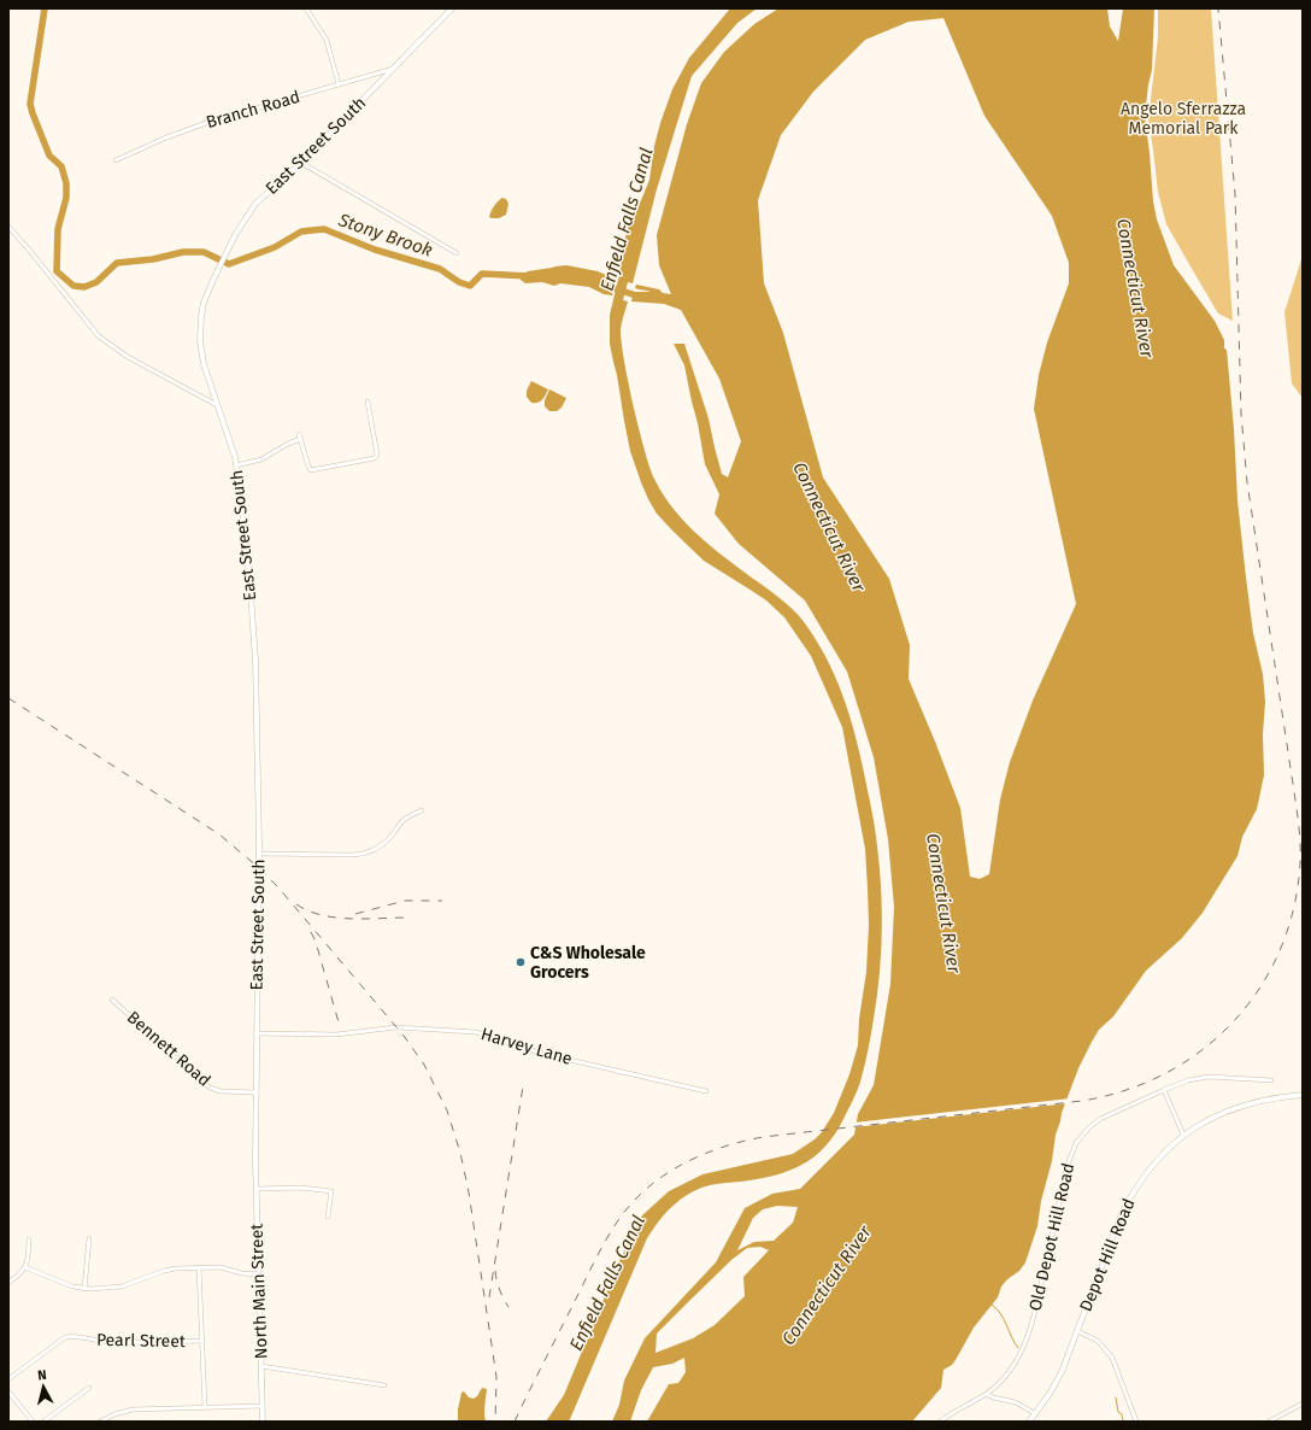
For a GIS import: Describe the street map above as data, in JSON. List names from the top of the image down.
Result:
{
  "streets": {
    "main road": ["East Street South", "Depot Hill Road", "North Main Street"],
    "street": [
      "Branch Road",
      "Harvey Lane",
      "Bennett Road",
      "Old Depot Hill Road",
      "Pearl Street"
    ]
  },
  "crossings": [
    ["Branch Road", "East Street South"],
    ["East Street South", "Harvey Lane"],
    ["East Street South", "Bennett Road"],
    ["East Street South", "North Main Street"]
  ],
  "water": ["Enfield Falls Canal", "Stony Brook", "Connecticut River"],
  "parks": ["Angelo Sferrazza Memorial Park"],
  "places": ["C&S Wholesale Grocers"],
  "north": "top"
}
